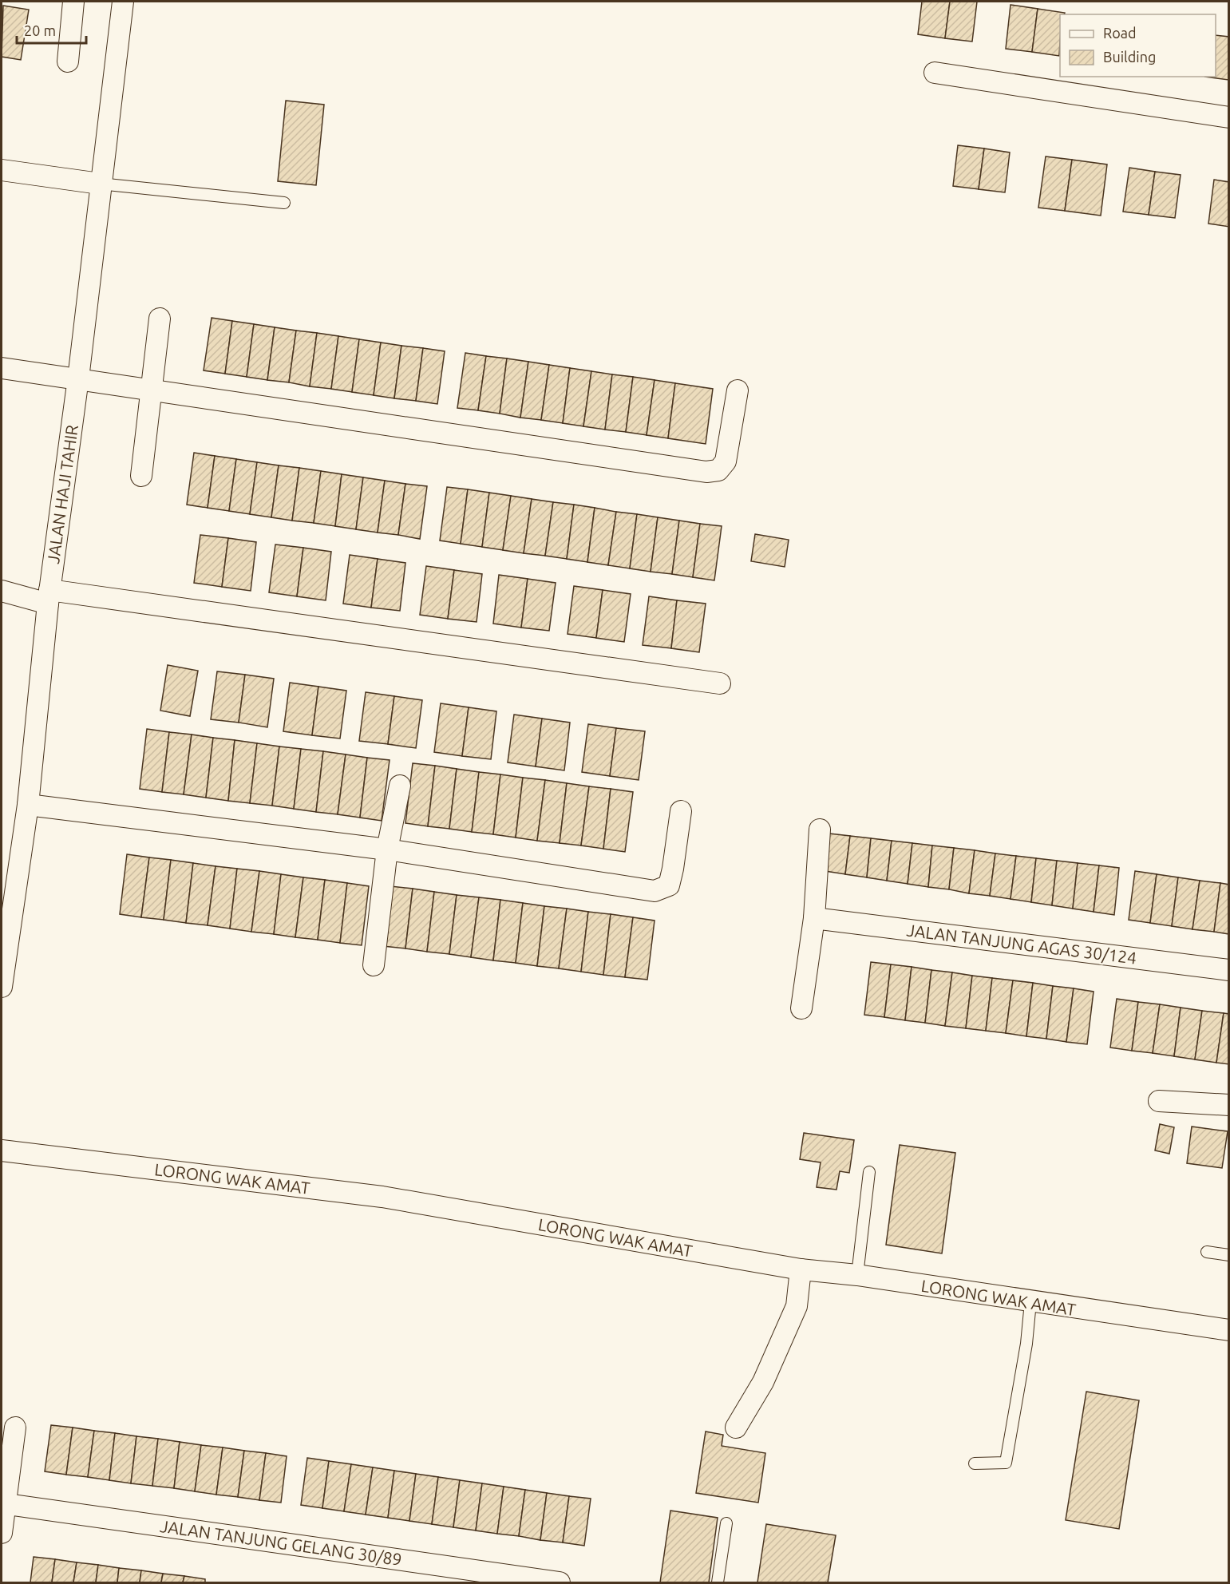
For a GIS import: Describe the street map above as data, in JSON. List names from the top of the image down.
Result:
{
  "streets": {
    "street": [
      "JALAN HAJI TAHIR",
      "JALAN TANJUNG AGAS 30/124",
      "LORONG WAK AMAT",
      "JALAN TANJUNG GELANG 30/89"
    ]
  },
  "legend": ["Road", "Building"],
  "scale_bar": "20 m"
}
